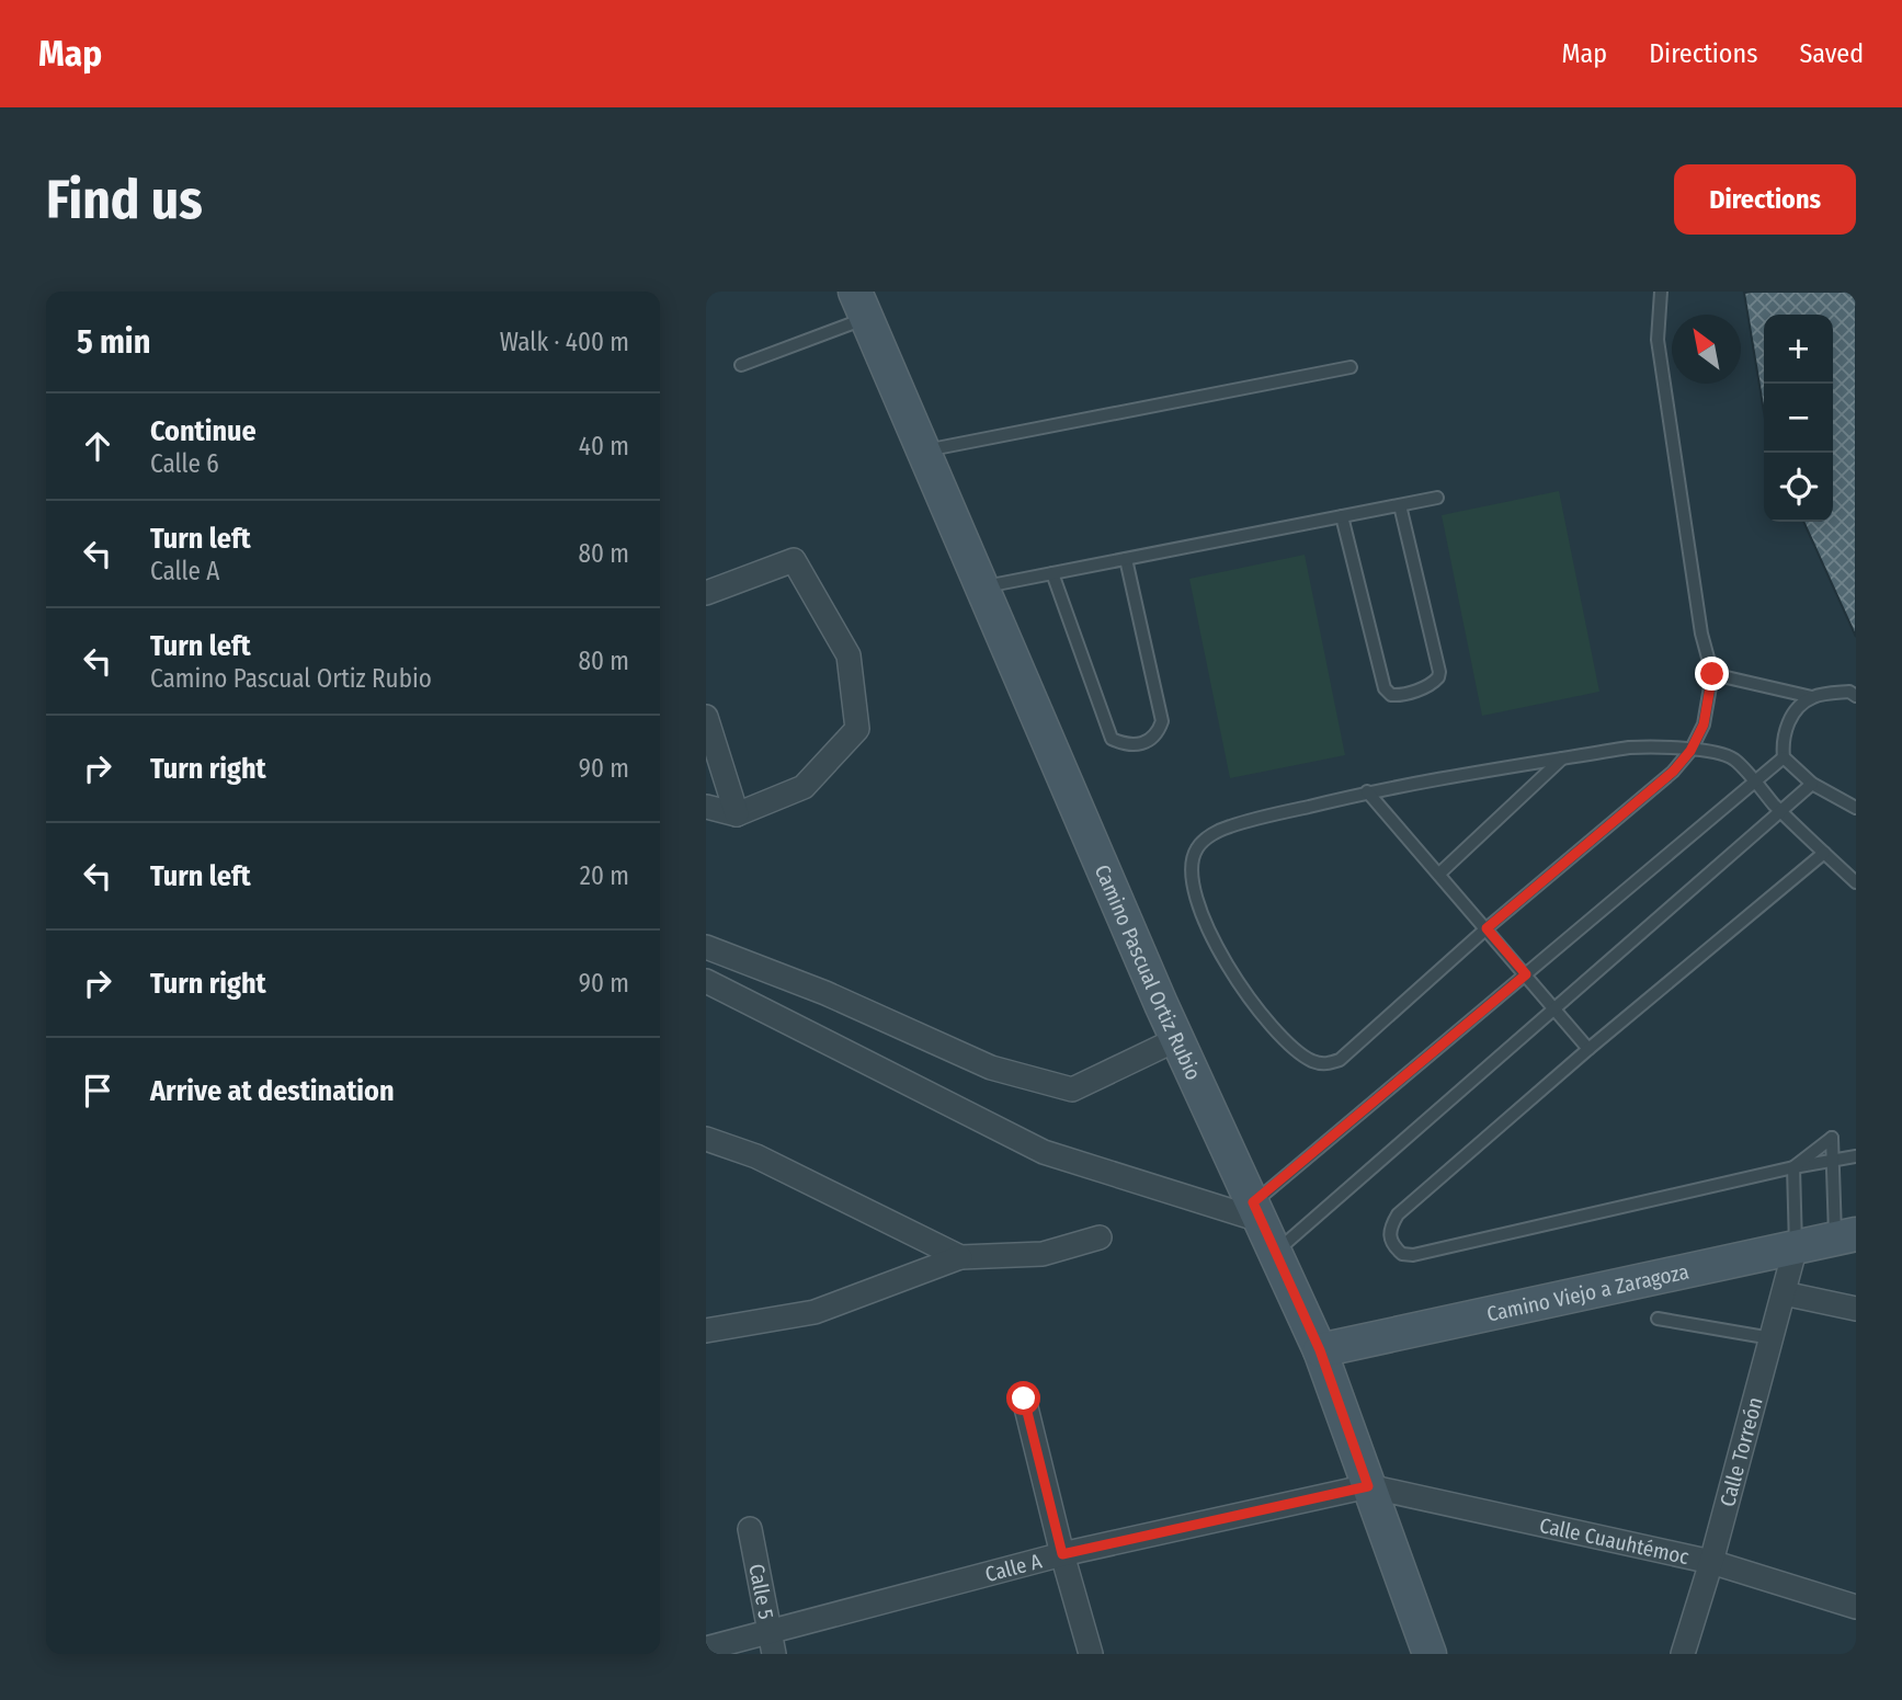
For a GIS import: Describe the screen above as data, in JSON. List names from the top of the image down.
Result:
{
  "streets": {
    "street": [
      "Camino Pascual Ortiz Rubio",
      "Camino Viejo a Zaragoza",
      "Calle Torreón",
      "Calle Cuauhtémoc",
      "Calle A",
      "Calle 5"
    ]
  },
  "crossings": [
    ["Camino Pascual Ortiz Rubio", "Camino Viejo a Zaragoza"],
    ["Camino Pascual Ortiz Rubio", "Calle Cuauhtémoc"],
    ["Camino Pascual Ortiz Rubio", "Calle A"],
    ["Camino Viejo a Zaragoza", "Calle Torreón"],
    ["Calle Torreón", "Calle Cuauhtémoc"],
    ["Calle Cuauhtémoc", "Calle A"],
    ["Calle A", "Calle 5"]
  ],
  "north": "top left",
  "page": {
    "header": "Map",
    "nav": ["Map", "Directions", "Saved"],
    "buttons": "Directions",
    "title": "Find us",
    "heading": ["5 min", "Walk · 400 m"],
    "map_buttons": ["+", "−"],
    "list": [
      ["Continue", "Calle 6", "40 m"],
      ["Turn left", "Calle A", "80 m"],
      ["Turn left", "Camino Pascual Ortiz Rubio", "80 m"],
      ["Turn right", "90 m"],
      ["Turn left", "20 m"],
      ["Turn right", "90 m"],
      "Arrive at destination"
    ]
  }
}
